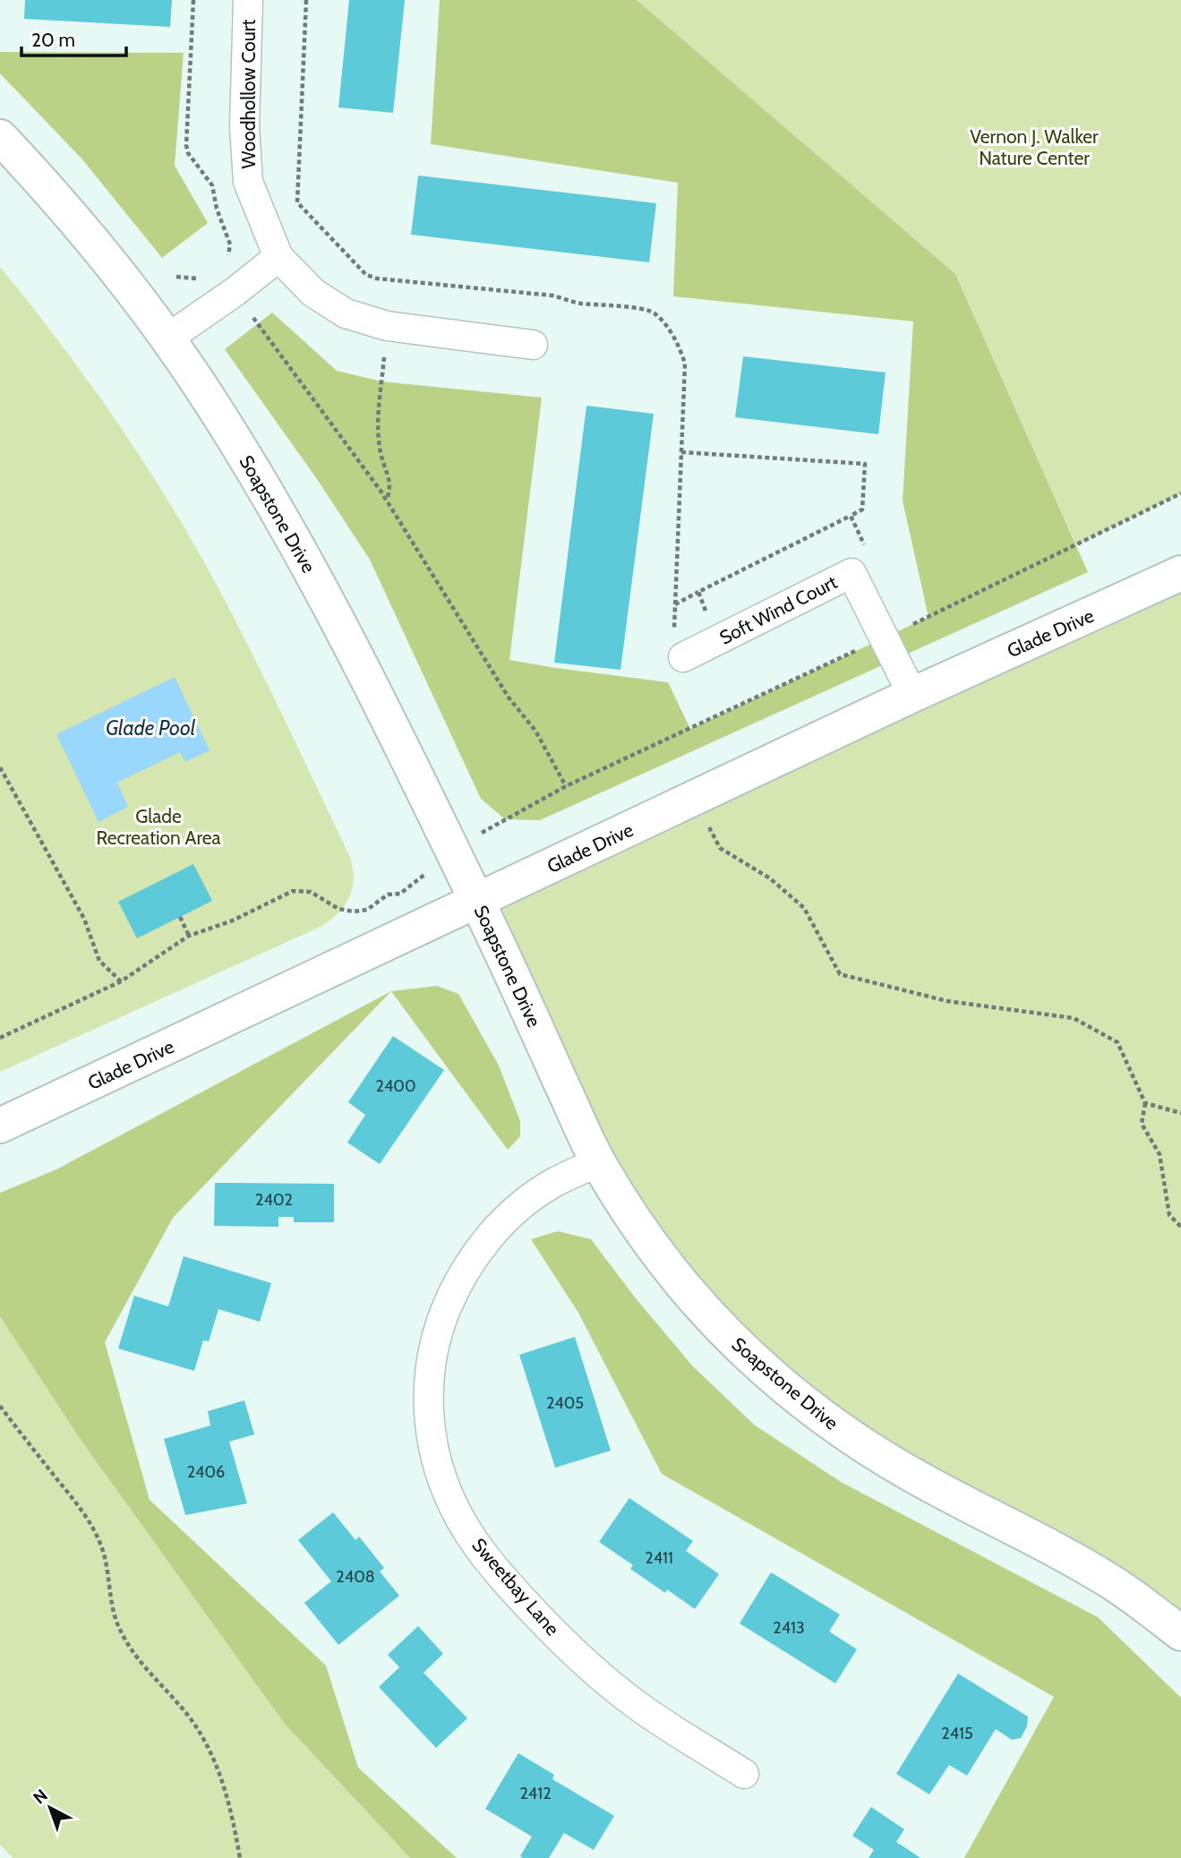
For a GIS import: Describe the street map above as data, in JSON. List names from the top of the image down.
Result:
{
  "streets": {
    "street": [
      "Woodhollow Court",
      "Soapstone Drive",
      "Soft Wind Court",
      "Glade Drive",
      "Sweetbay Lane"
    ]
  },
  "crossings": [
    ["Soapstone Drive", "Glade Drive"],
    ["Soapstone Drive", "Sweetbay Lane"],
    ["Soft Wind Court", "Glade Drive"]
  ],
  "water": ["Glade Pool"],
  "parks": ["Vernon J. Walker Nature Center", "Glade Recreation Area"],
  "house_numbers": [
    "2400",
    "2402",
    "2405",
    "2406",
    "2411",
    "2408",
    "2413",
    "2415",
    "2412"
  ],
  "scale_bar": "20 m",
  "north": "top left"
}
